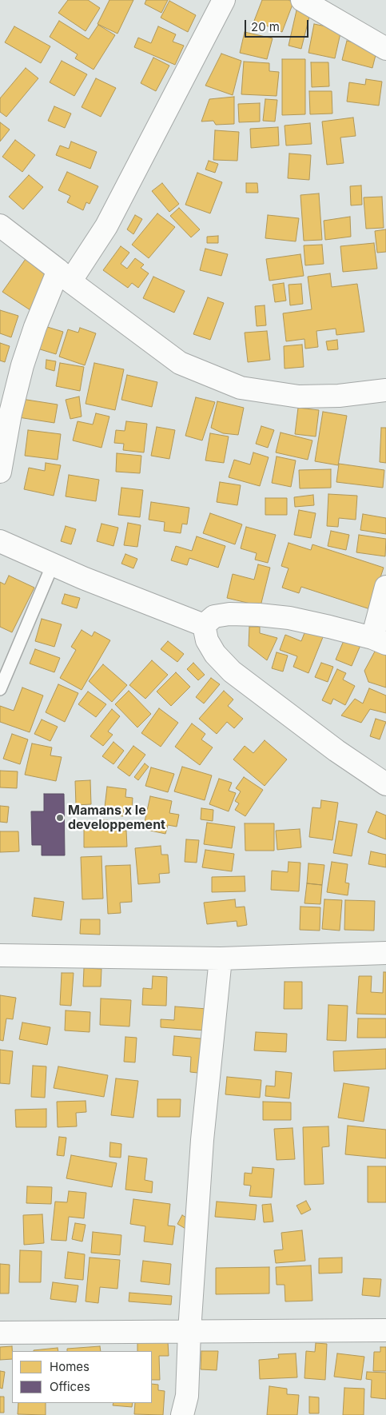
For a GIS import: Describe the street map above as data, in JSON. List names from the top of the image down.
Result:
{
  "places": ["Mamans x le developpement"],
  "legend": ["Homes", "Offices"],
  "scale_bar": "20 m"
}
